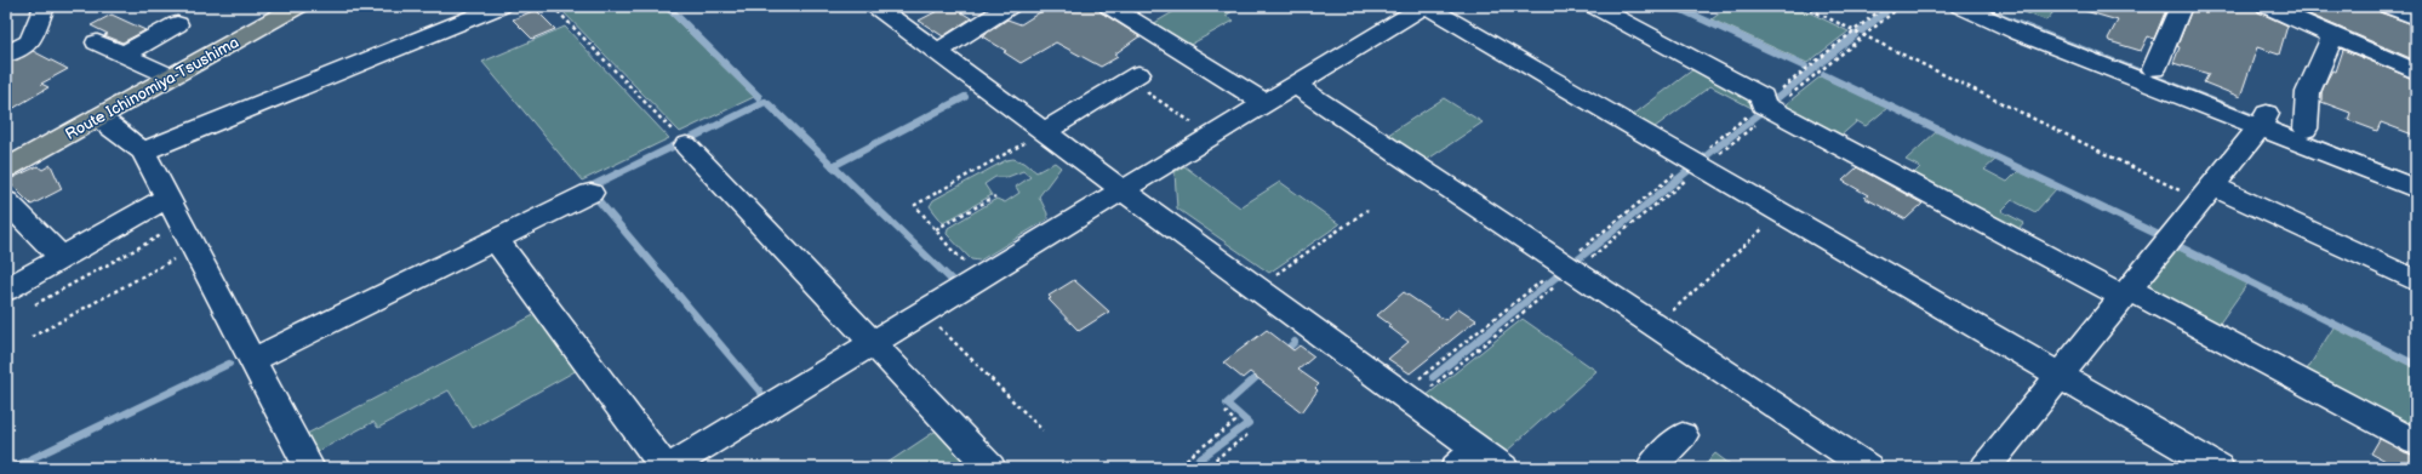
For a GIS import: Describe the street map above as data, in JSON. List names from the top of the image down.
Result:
{
  "streets": {
    "main road": ["Route Ichinomiya-Tsushima"]
  }
}
